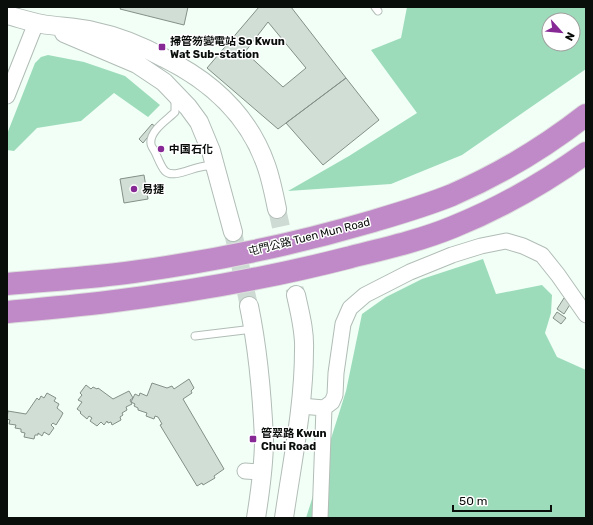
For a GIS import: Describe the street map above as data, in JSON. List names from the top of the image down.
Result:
{
  "streets": {
    "highway": ["屯門公路 Tuen Mun Road"]
  },
  "places": {
    "transit": ["掃管笏變電站 So Kwun Wat Sub-station", "管翠路 Kwun Chui Road"],
    "other": ["中国石化", "易捷"]
  },
  "scale_bar": "50 m",
  "north": "bottom right"
}
